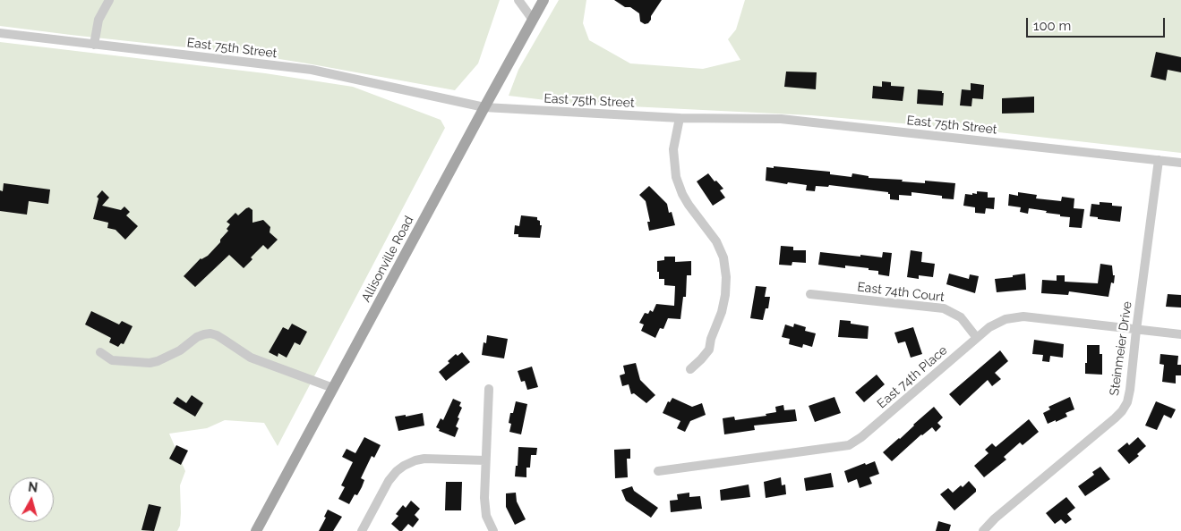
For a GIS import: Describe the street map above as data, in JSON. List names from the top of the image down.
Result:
{
  "streets": {
    "main road": ["Allisonville Road"],
    "street": [
      "East 75th Street",
      "East 74th Court",
      "Steinmeier Drive",
      "East 74th Place"
    ]
  },
  "crossings": [
    ["East 75th Street", "Allisonville Road"],
    ["East 75th Street", "Steinmeier Drive"],
    ["East 74th Court", "East 74th Place"],
    ["Steinmeier Drive", "East 74th Place"]
  ],
  "scale_bar": "100 m",
  "north": "top"
}
